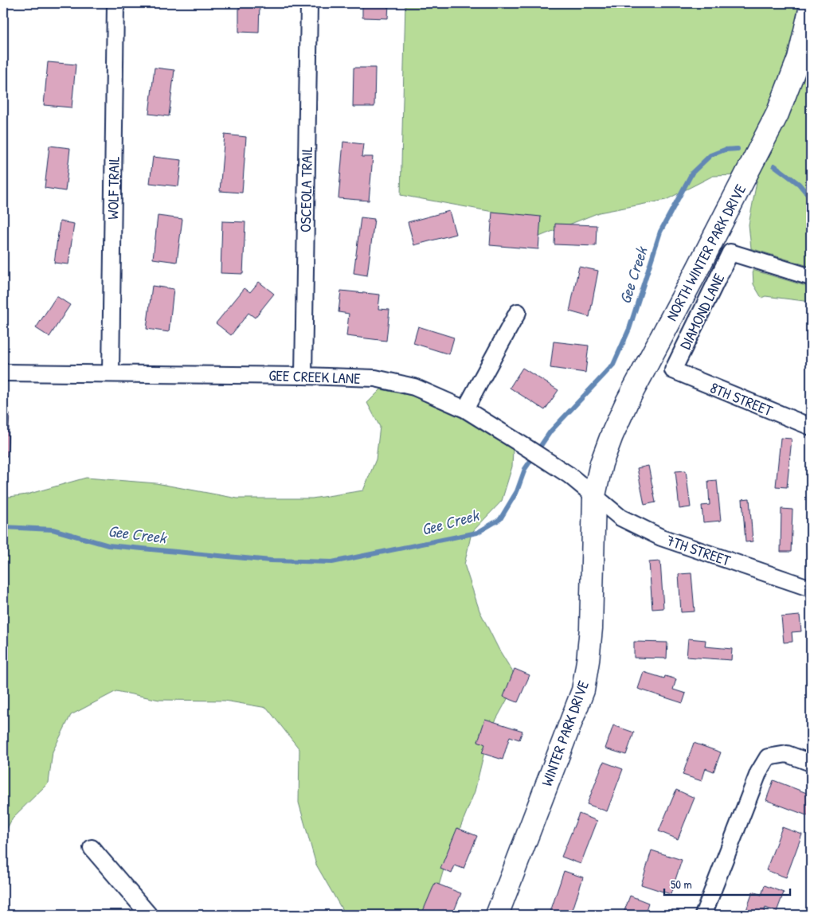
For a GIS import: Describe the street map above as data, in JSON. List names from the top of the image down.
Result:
{
  "streets": {
    "street": [
      "WOLF TRAIL",
      "OSCEOLA TRAIL",
      "NORTH WINTER PARK DRIVE",
      "DIAMOND LANE",
      "GEE CREEK LANE",
      "8TH STREET",
      "7TH STREET",
      "WINTER PARK DRIVE"
    ]
  },
  "crossings": [
    ["WOLF TRAIL", "GEE CREEK LANE"],
    ["OSCEOLA TRAIL", "GEE CREEK LANE"],
    ["NORTH WINTER PARK DRIVE", "GEE CREEK LANE"],
    ["NORTH WINTER PARK DRIVE", "7TH STREET"],
    ["NORTH WINTER PARK DRIVE", "WINTER PARK DRIVE"],
    ["DIAMOND LANE", "8TH STREET"],
    ["GEE CREEK LANE", "7TH STREET"],
    ["GEE CREEK LANE", "WINTER PARK DRIVE"],
    ["7TH STREET", "WINTER PARK DRIVE"]
  ],
  "water": ["Gee Creek"],
  "scale_bar": "50 m"
}
